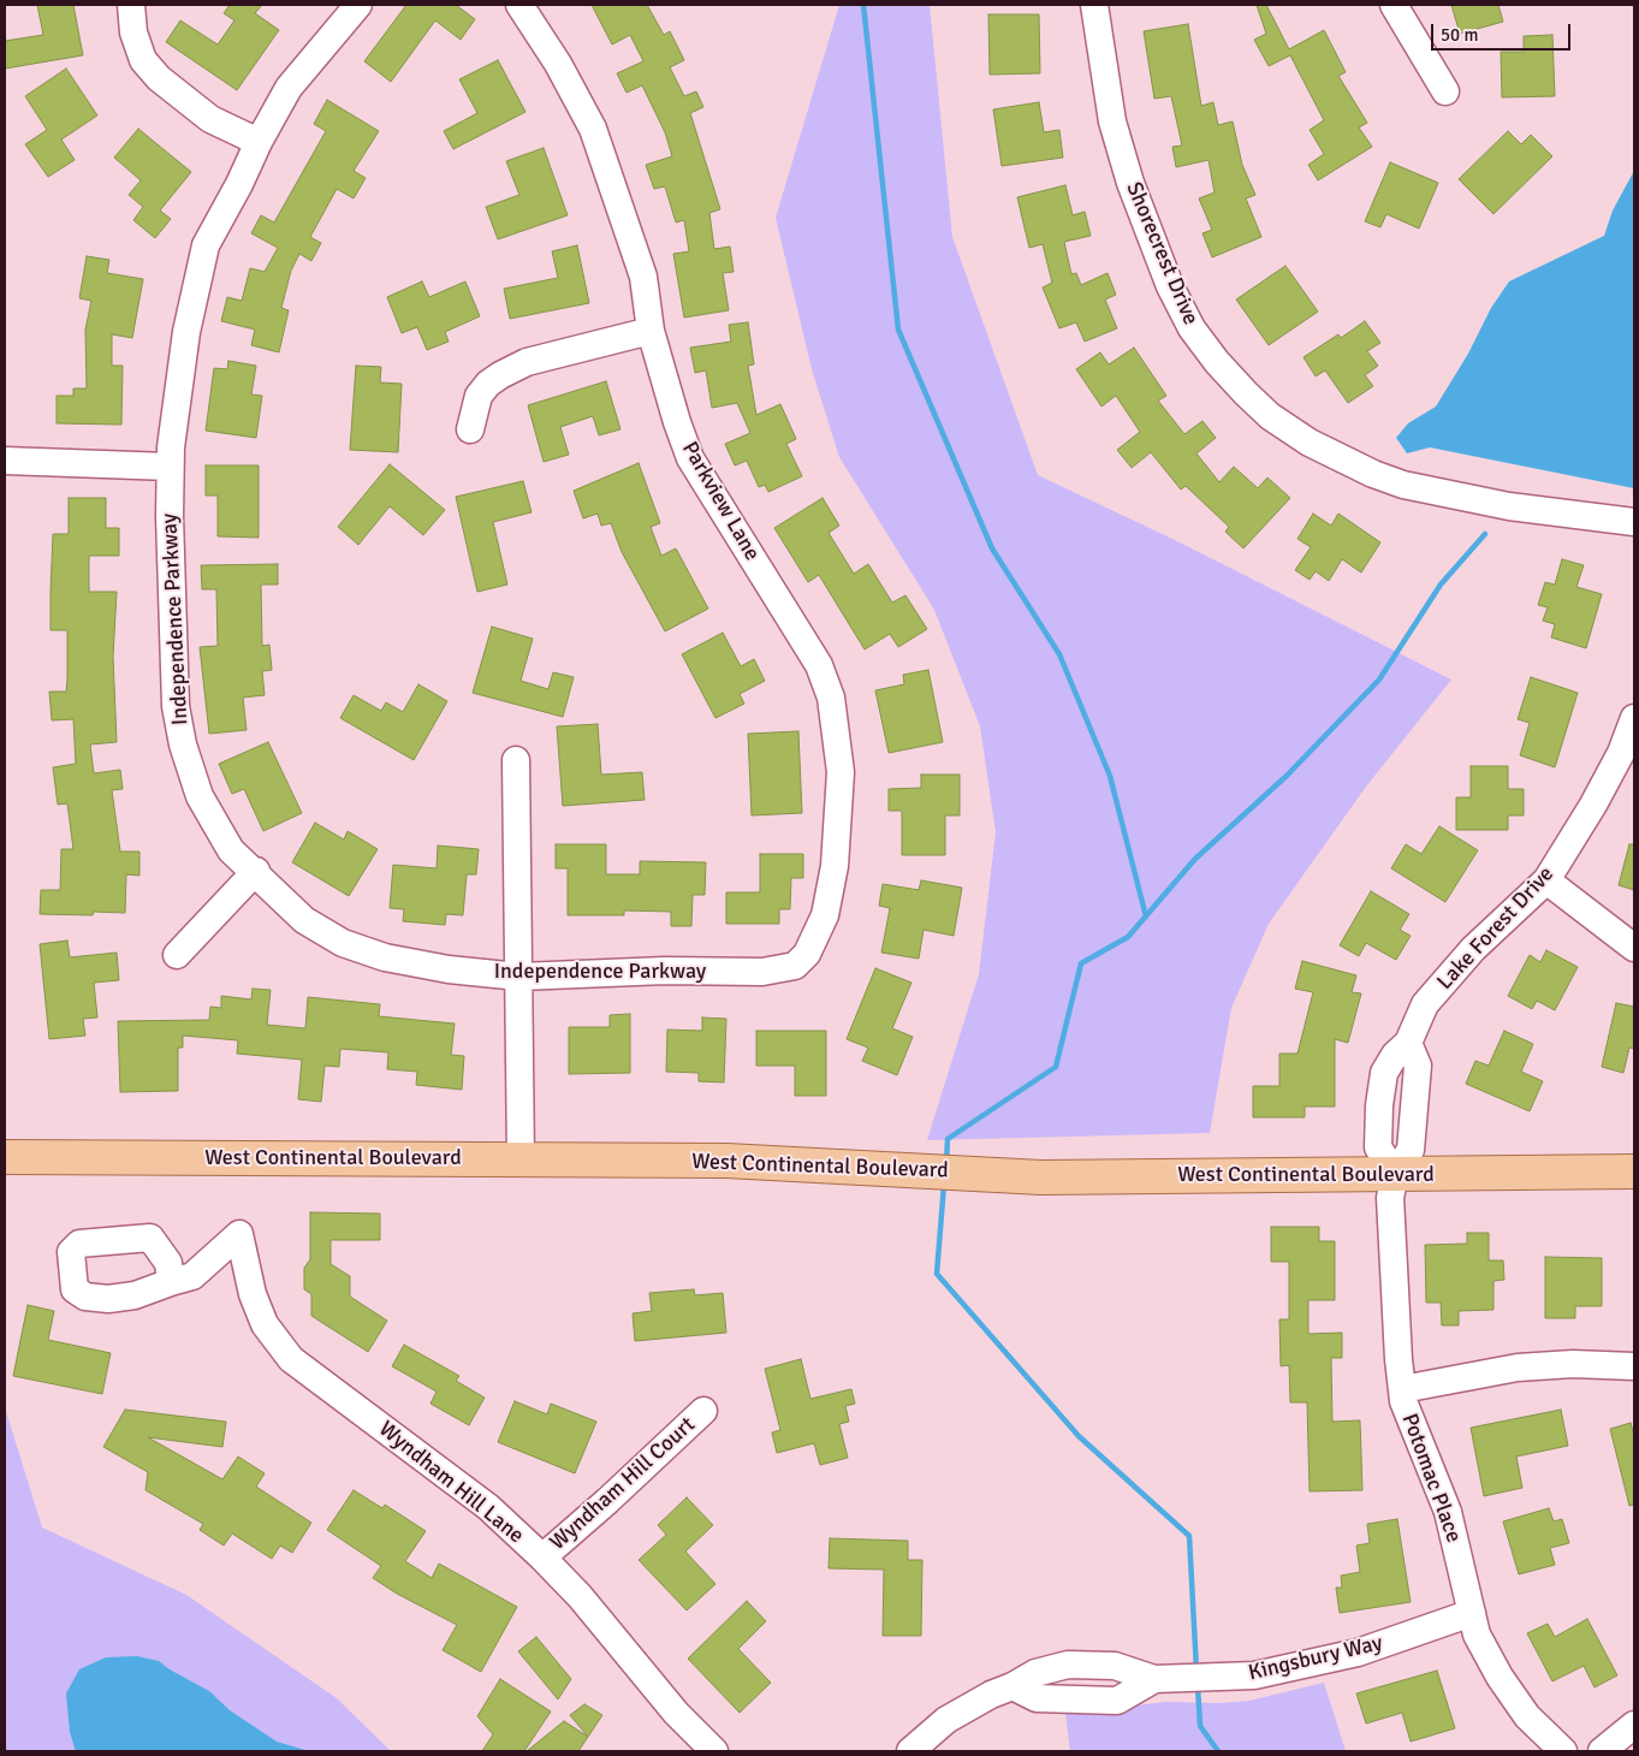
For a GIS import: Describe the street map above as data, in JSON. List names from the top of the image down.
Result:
{
  "streets": {
    "main road": ["West Continental Boulevard"],
    "street": [
      "Shorecrest Drive",
      "Parkview Lane",
      "Independence Parkway",
      "Lake Forest Drive",
      "Potomac Place",
      "Wyndham Hill Lane",
      "Wyndham Hill Court",
      "Kingsbury Way"
    ]
  },
  "crossings": [
    ["Parkview Lane", "Independence Parkway"],
    ["Lake Forest Drive", "West Continental Boulevard"],
    ["Lake Forest Drive", "Potomac Place"],
    ["West Continental Boulevard", "Potomac Place"],
    ["Potomac Place", "Kingsbury Way"],
    ["Wyndham Hill Lane", "Wyndham Hill Court"]
  ],
  "scale_bar": "50 m"
}
